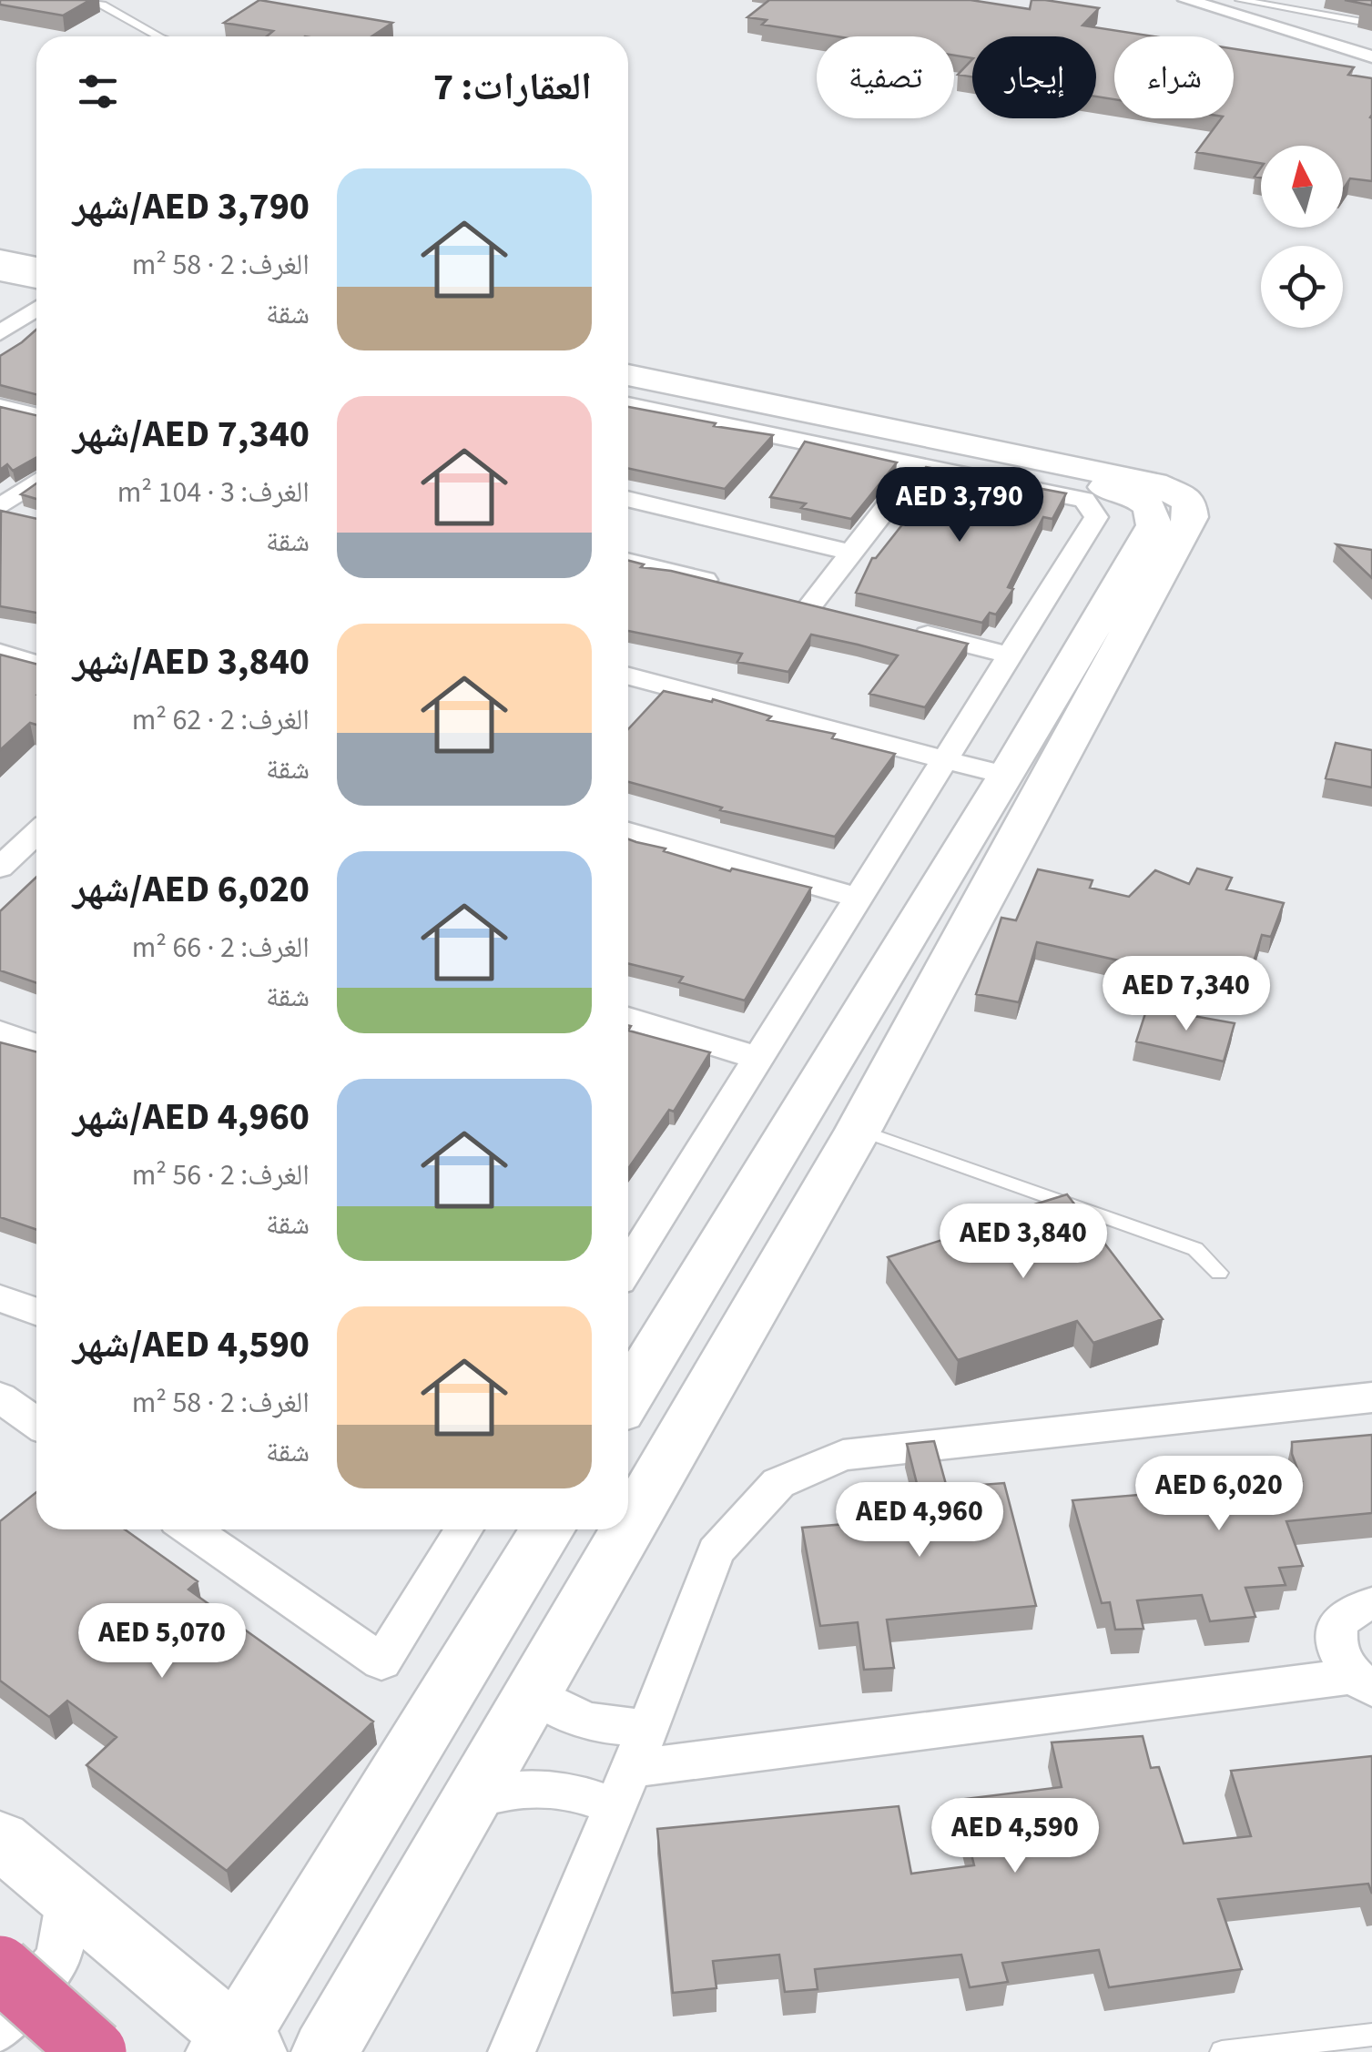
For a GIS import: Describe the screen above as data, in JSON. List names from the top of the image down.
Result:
{
  "north": "top",
  "page": {
    "chip": ["شراء", "إيجار", "تصفية"],
    "heading": "العقارات: 7",
    "list": [
      {
        "name": "AED 3,790/شهر",
        "note": "الغرف: 2 · 58 m² · شقة"
      },
      {
        "name": "AED 7,340/شهر",
        "note": "الغرف: 3 · 104 m² · شقة"
      },
      {
        "name": "AED 3,840/شهر",
        "note": "الغرف: 2 · 62 m² · شقة"
      },
      {
        "name": "AED 6,020/شهر",
        "note": "الغرف: 2 · 66 m² · شقة"
      },
      {
        "name": "AED 4,960/شهر",
        "note": "الغرف: 2 · 56 m² · شقة"
      },
      {
        "name": "AED 4,590/شهر",
        "note": "الغرف: 2 · 58 m² · شقة"
      }
    ],
    "price": [
      "AED 3,790",
      "AED 7,340",
      "AED 3,840",
      "AED 6,020",
      "AED 4,960",
      "AED 5,070",
      "AED 4,590"
    ]
  }
}
